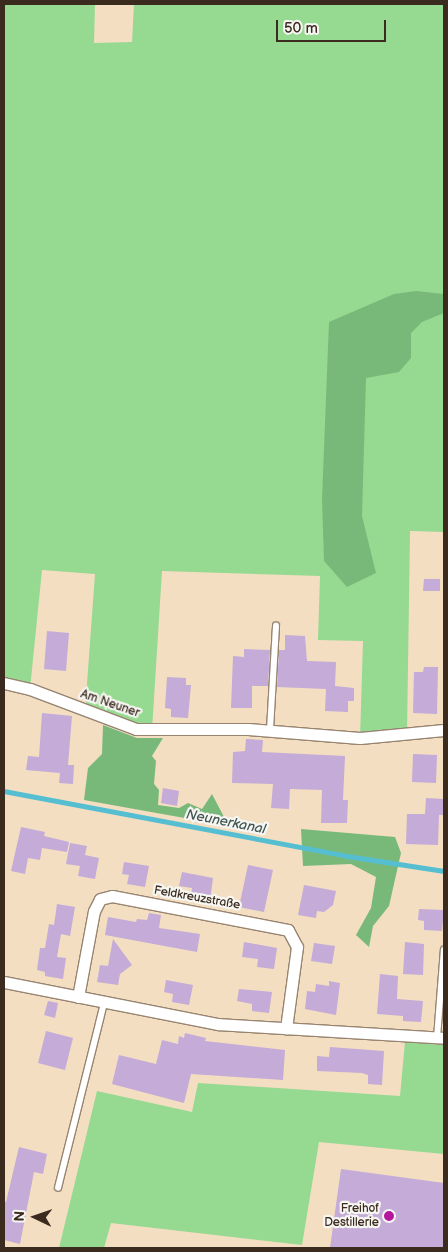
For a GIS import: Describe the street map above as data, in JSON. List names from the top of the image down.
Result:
{
  "streets": {
    "street": ["Am Neuner", "Feldkreuzstraße"]
  },
  "water": ["Neunerkanal"],
  "places": ["Freihof Destillerie"],
  "scale_bar": "50 m",
  "north": "left"
}
